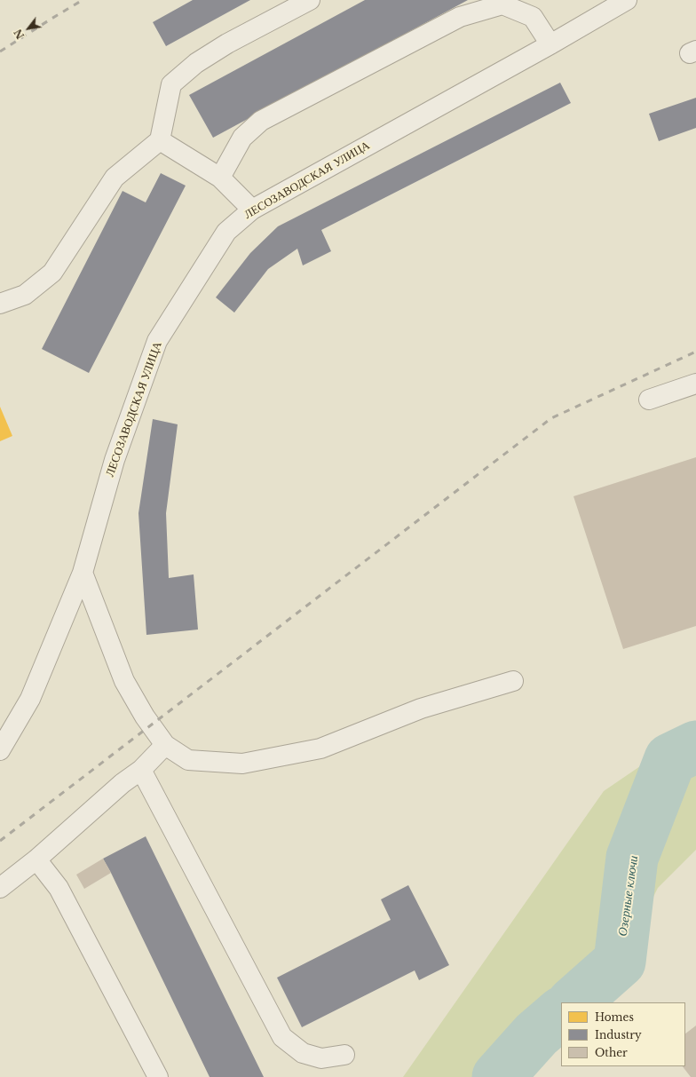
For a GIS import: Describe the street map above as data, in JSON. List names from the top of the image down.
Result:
{
  "streets": {
    "street": ["ЛЕСОЗАВОДСКАЯ УЛИЦА"]
  },
  "water": ["Озерные ключи"],
  "legend": ["Homes", "Industry", "Other"],
  "north": "bottom left"
}
